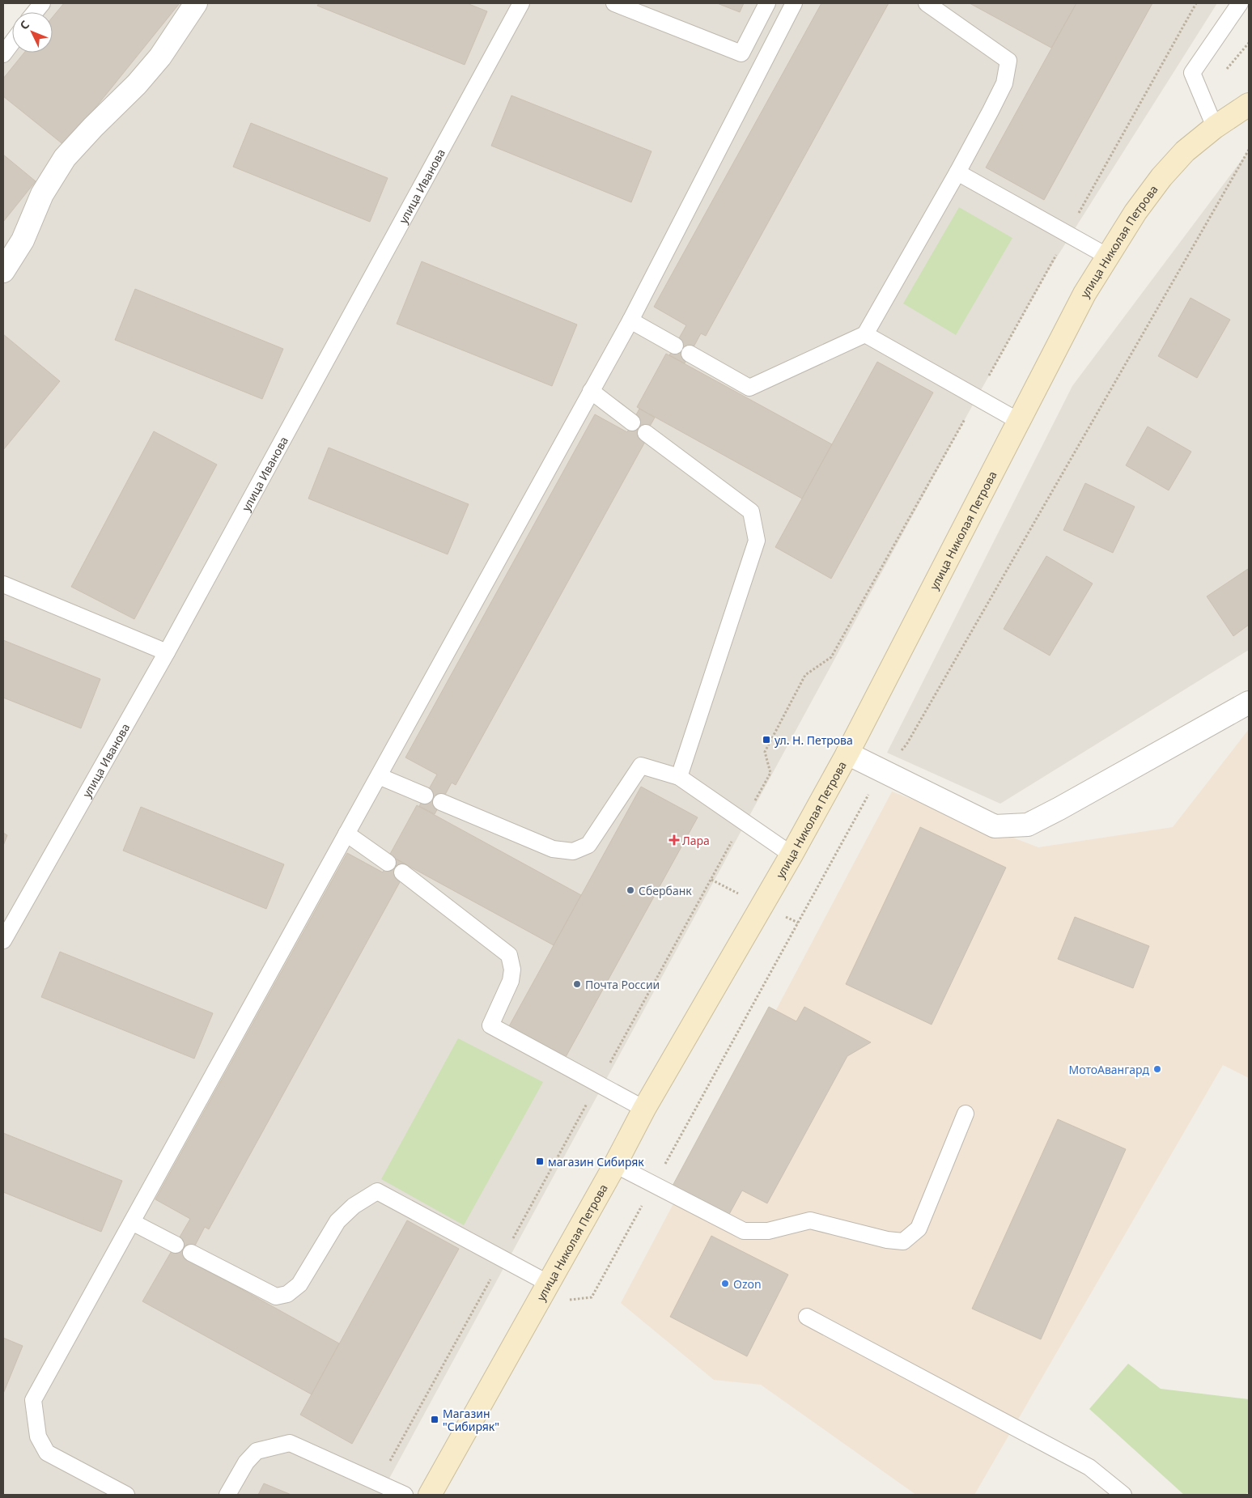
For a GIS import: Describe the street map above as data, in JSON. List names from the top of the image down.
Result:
{
  "streets": {
    "main road": ["улица Николая Петрова"],
    "lane": ["улица Иванова"]
  },
  "places": {
    "transit": ["ул. Н. Петрова", "магазин Сибиряк", "Магазин \"Сибиряк\""],
    "health": ["Лара"],
    "other": [
      "Сбербанк",
      "Почта России",
      "МотоАвангард",
      "Ozon"
    ]
  },
  "north": "top left"
}
